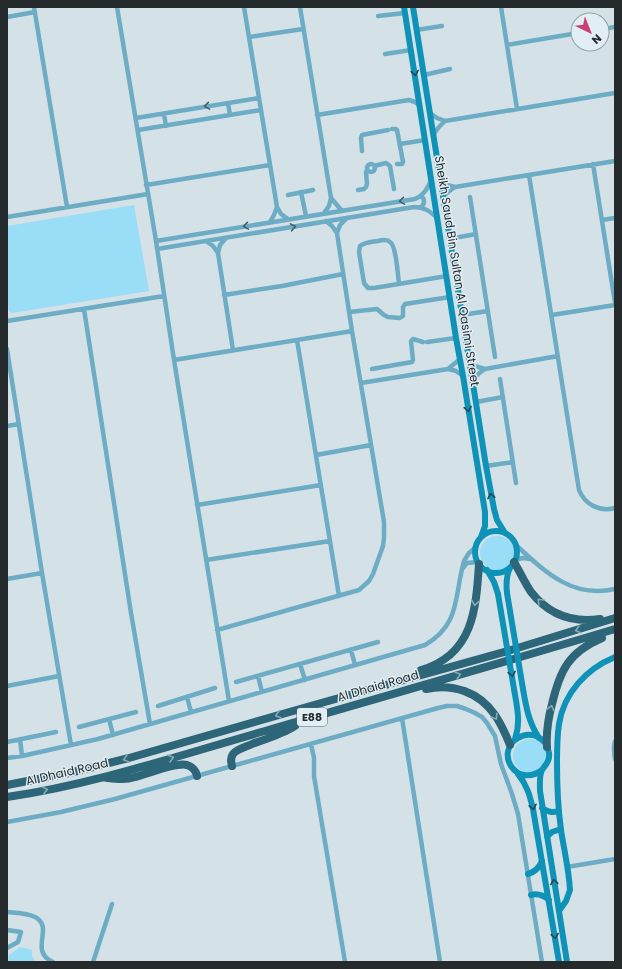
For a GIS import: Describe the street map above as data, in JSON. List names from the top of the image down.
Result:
{
  "streets": {
    "highway": ["Al Dhaid Road", "E88"],
    "main road": ["Sheikh Saud Bin Sultan Al Qasimi Street"]
  },
  "north": "bottom right"
}
